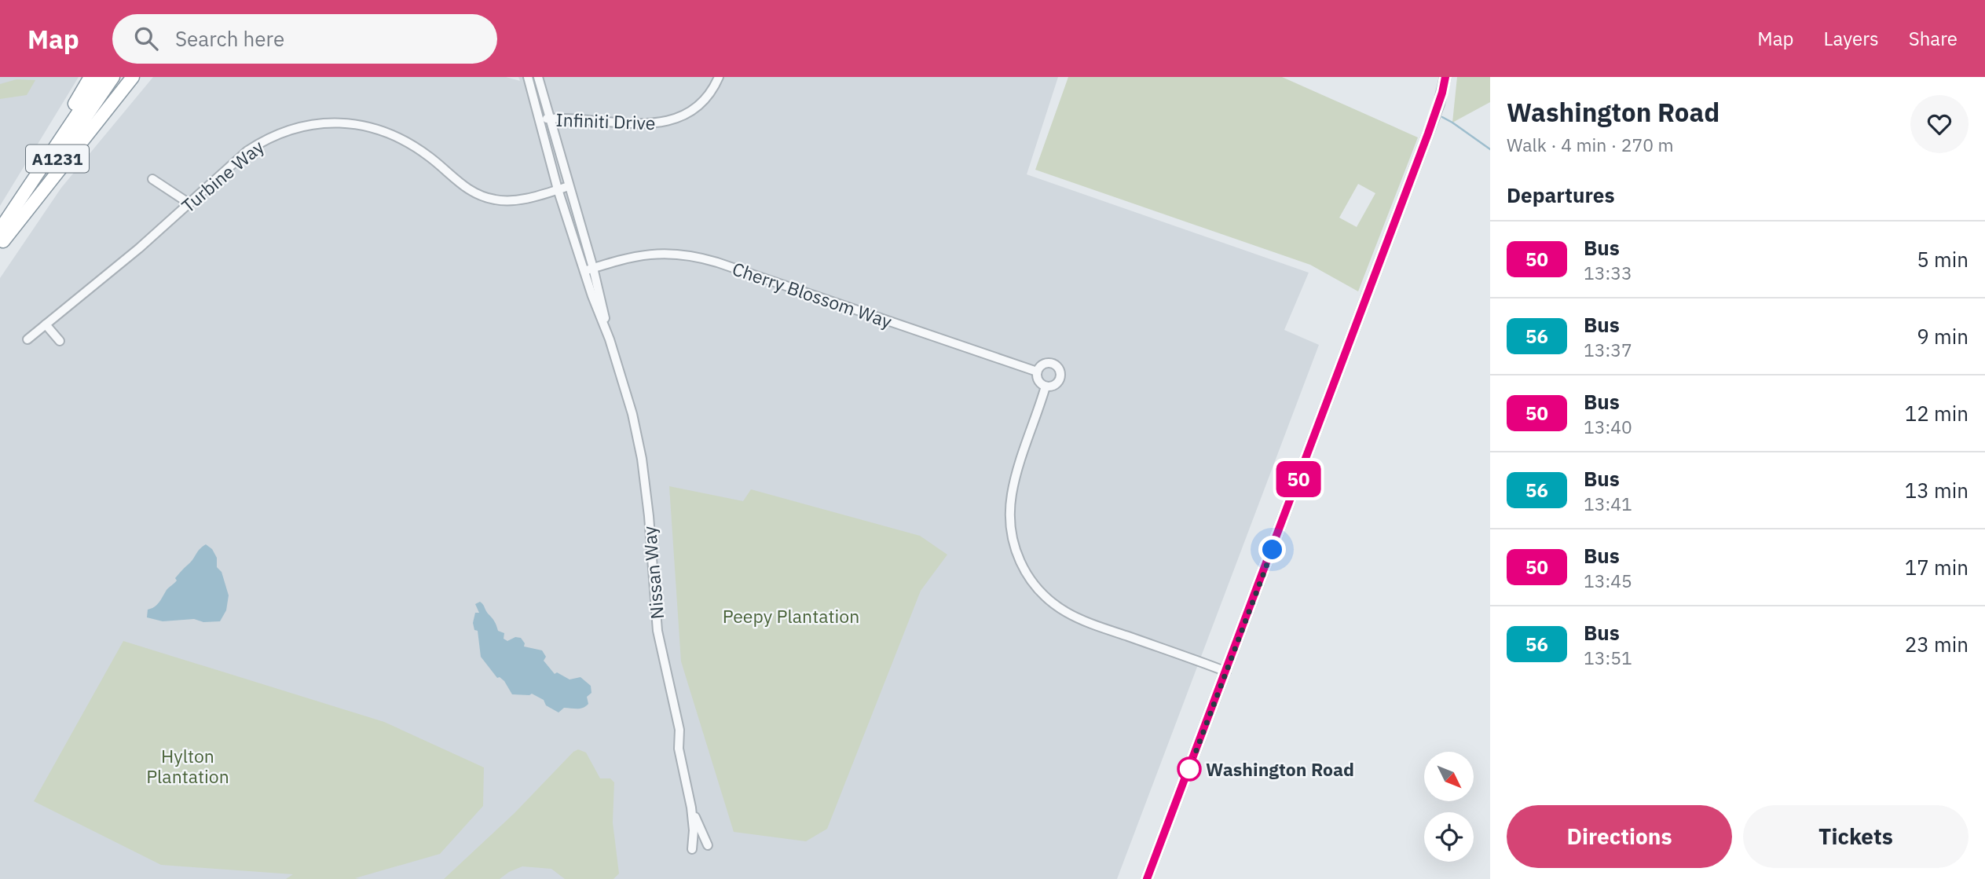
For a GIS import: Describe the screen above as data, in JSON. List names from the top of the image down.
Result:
{
  "streets": {
    "highway": ["A1231"],
    "street": [
      "Infiniti Drive",
      "Turbine Way",
      "Cherry Blossom Way",
      "Nissan Way"
    ]
  },
  "crossings": [
    ["Infiniti Drive", "Nissan Way"],
    ["Turbine Way", "Nissan Way"],
    ["Cherry Blossom Way", "Nissan Way"]
  ],
  "parks": ["Peepy Plantation", "Hylton Plantation"],
  "places": ["Washington Road"],
  "lines": ["bus line 50"],
  "north": "bottom right",
  "page": {
    "header": "Map",
    "search": "Search here",
    "nav": ["Map", "Layers", "Share"],
    "on_map": "50",
    "heading": [
      ["Washington Road", "Walk · 4 min · 270 m"],
      "Departures"
    ],
    "list": [
      {
        "mark": "50",
        "name": "Bus",
        "note": "13:33",
        "value": "5 min"
      },
      {
        "mark": "56",
        "name": "Bus",
        "note": "13:37",
        "value": "9 min"
      },
      {
        "mark": "50",
        "name": "Bus",
        "note": "13:40",
        "value": "12 min"
      },
      {
        "mark": "56",
        "name": "Bus",
        "note": "13:41",
        "value": "13 min"
      },
      {
        "mark": "50",
        "name": "Bus",
        "note": "13:45",
        "value": "17 min"
      },
      {
        "mark": "56",
        "name": "Bus",
        "note": "13:51",
        "value": "23 min"
      }
    ],
    "buttons": ["Directions", "Tickets"]
  }
}
